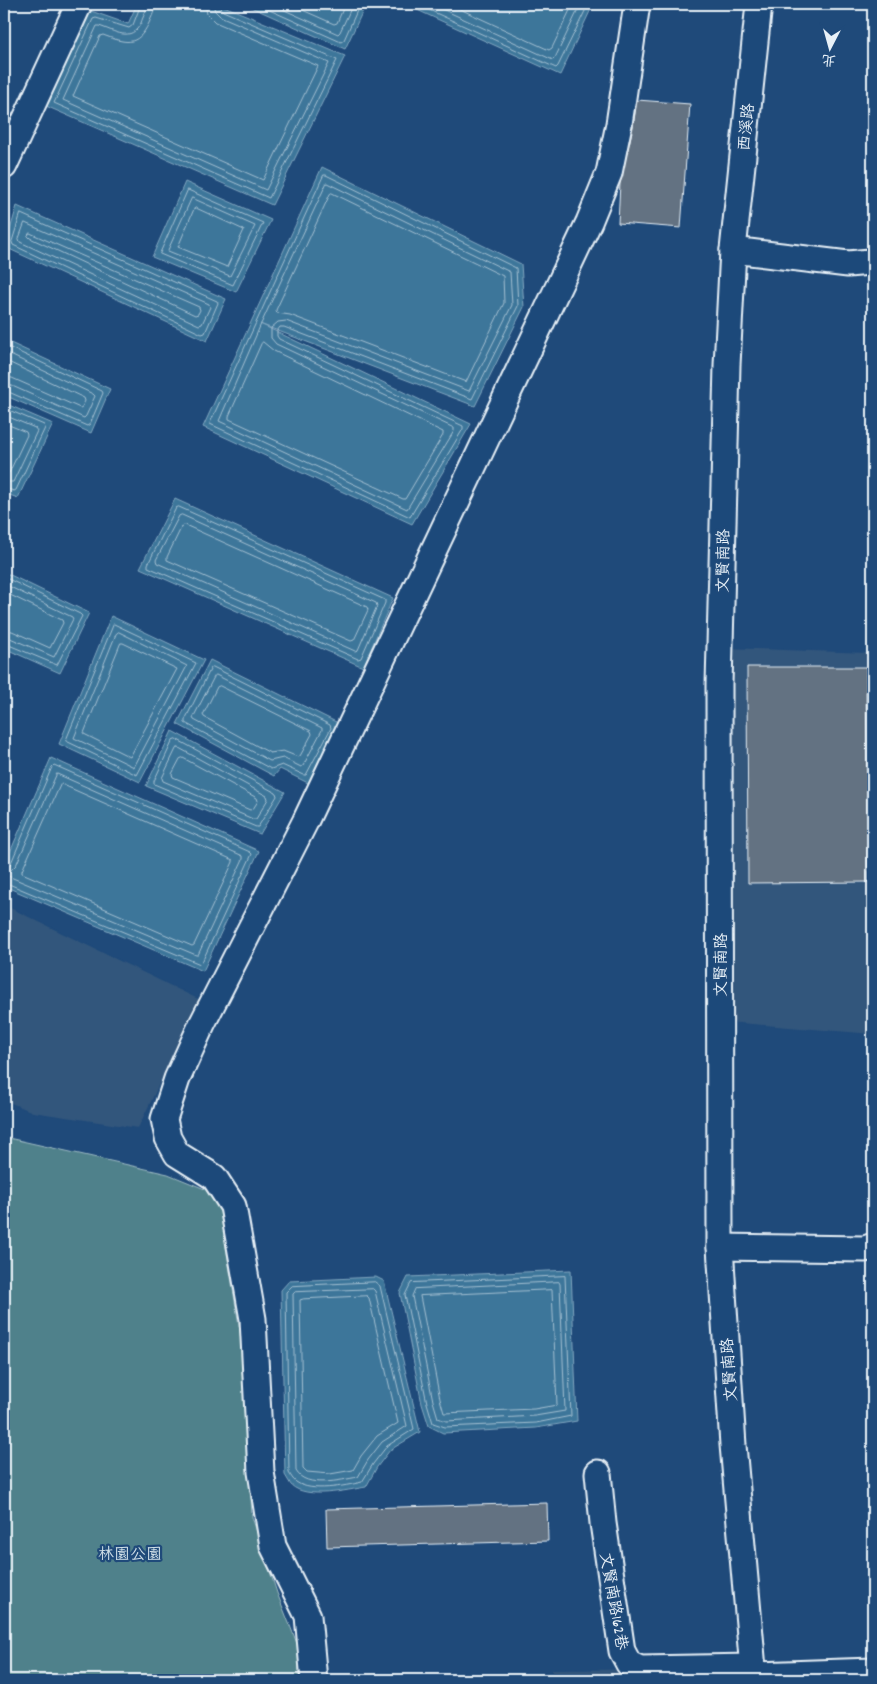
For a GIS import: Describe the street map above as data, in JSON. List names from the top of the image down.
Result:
{
  "streets": {
    "street": ["西溪路", "文賢南路", "文賢南路162巷"]
  },
  "crossings": [
    ["西溪路", "文賢南路"],
    ["文賢南路", "文賢南路162巷"]
  ],
  "parks": ["林園公園"],
  "north": "bottom"
}
